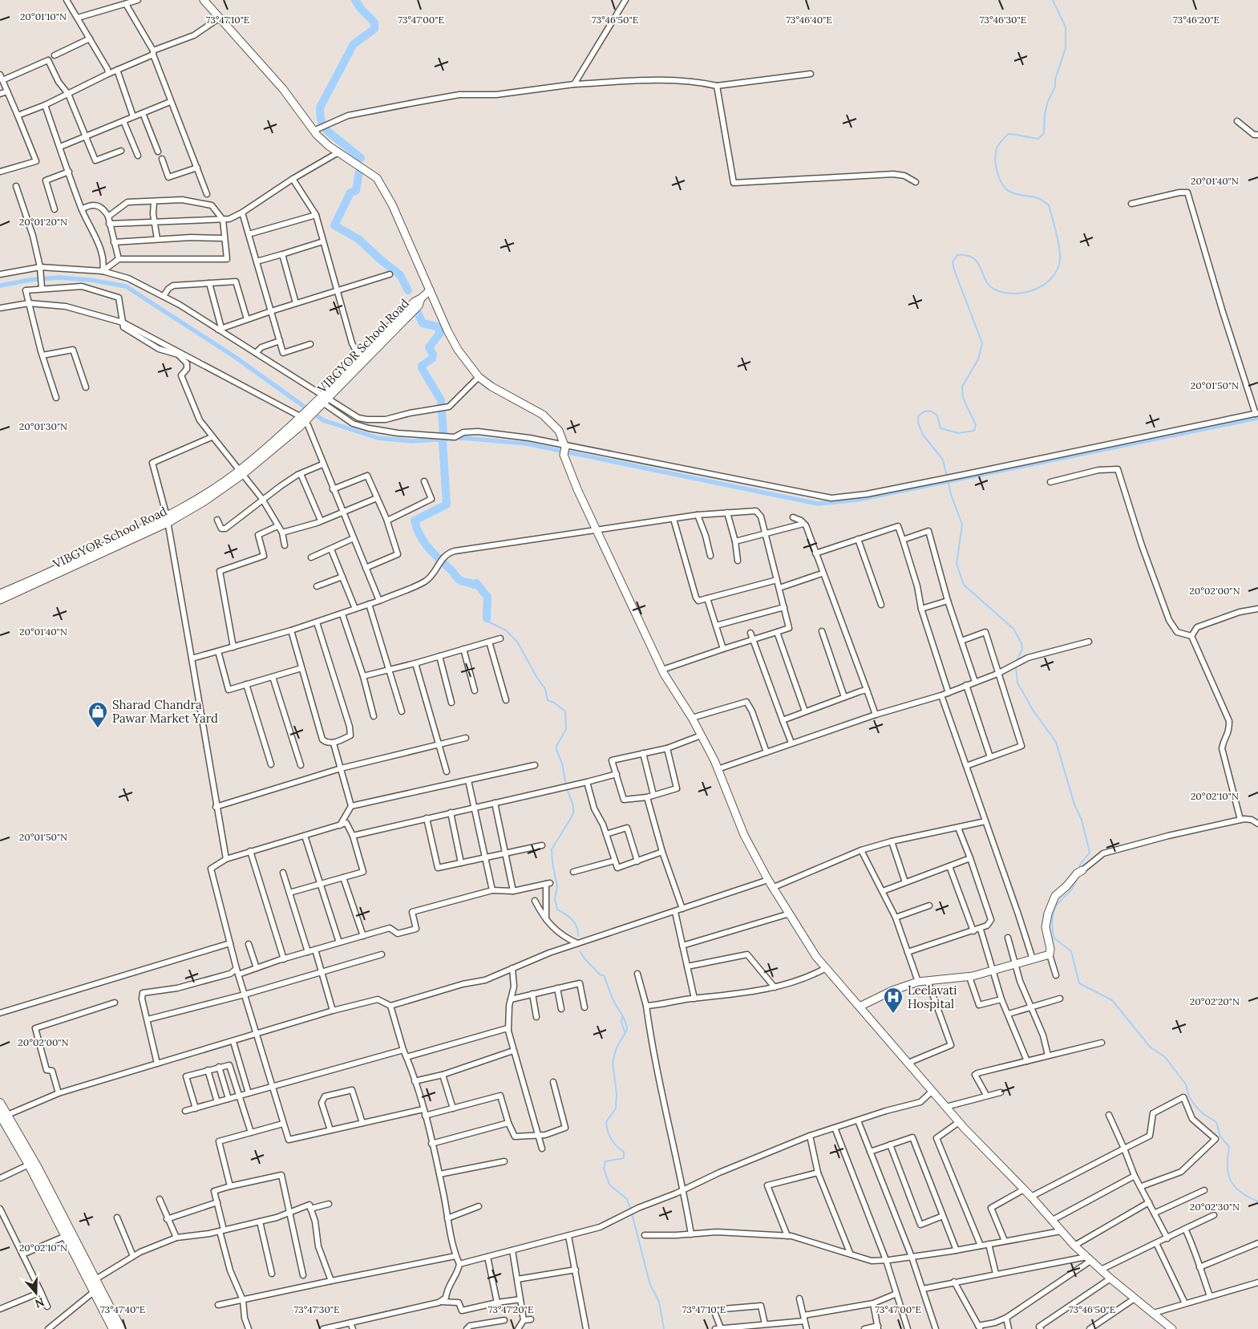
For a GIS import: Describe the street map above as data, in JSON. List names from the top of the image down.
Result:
{
  "streets": {
    "main road": ["VIBGYOR School Road"]
  },
  "places": {
    "shop": ["Sharad Chandra Pawar Market Yard"],
    "hospital": ["Leelavati Hospital"]
  },
  "north": "bottom",
  "coordinates": [
    "20°01'10\"N",
    "73°47'10\"E",
    "73°47'00\"E",
    "73°46'50\"E",
    "73°46'30\"E",
    "73°46'20\"E",
    "73°46'40\"E",
    "20°01'40\"N",
    "20°01'20\"N",
    "20°01'50\"N",
    "20°01'30\"N",
    "20°02'00\"N",
    "20°02'10\"N",
    "20°02'20\"N",
    "20°02'30\"N",
    "73°47'40\"E",
    "73°47'30\"E",
    "73°47'20\"E"
  ]
}
